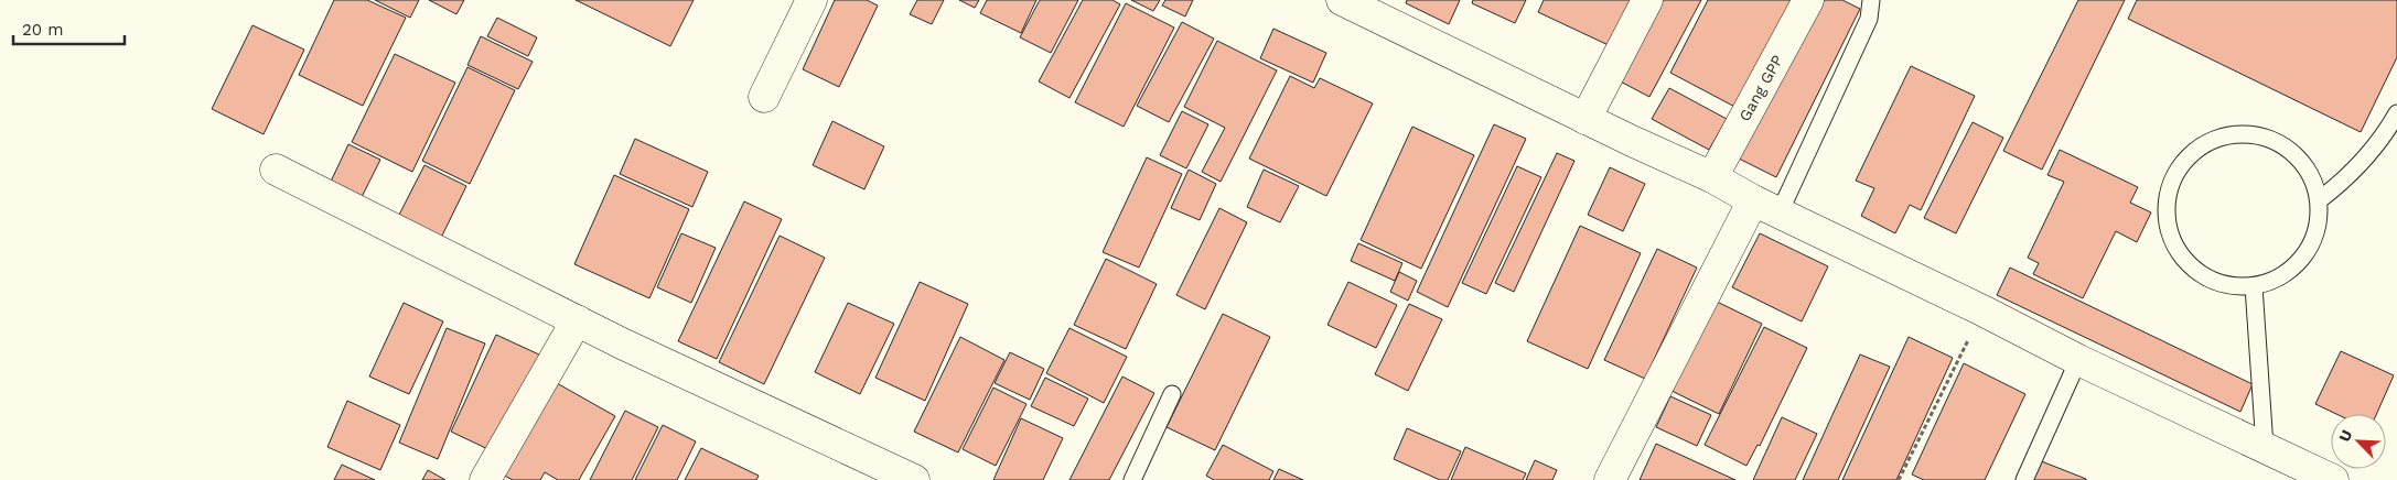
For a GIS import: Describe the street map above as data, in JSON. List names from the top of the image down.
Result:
{
  "streets": {
    "street": ["Gang GPP"]
  },
  "scale_bar": "20 m",
  "north": "top left"
}
